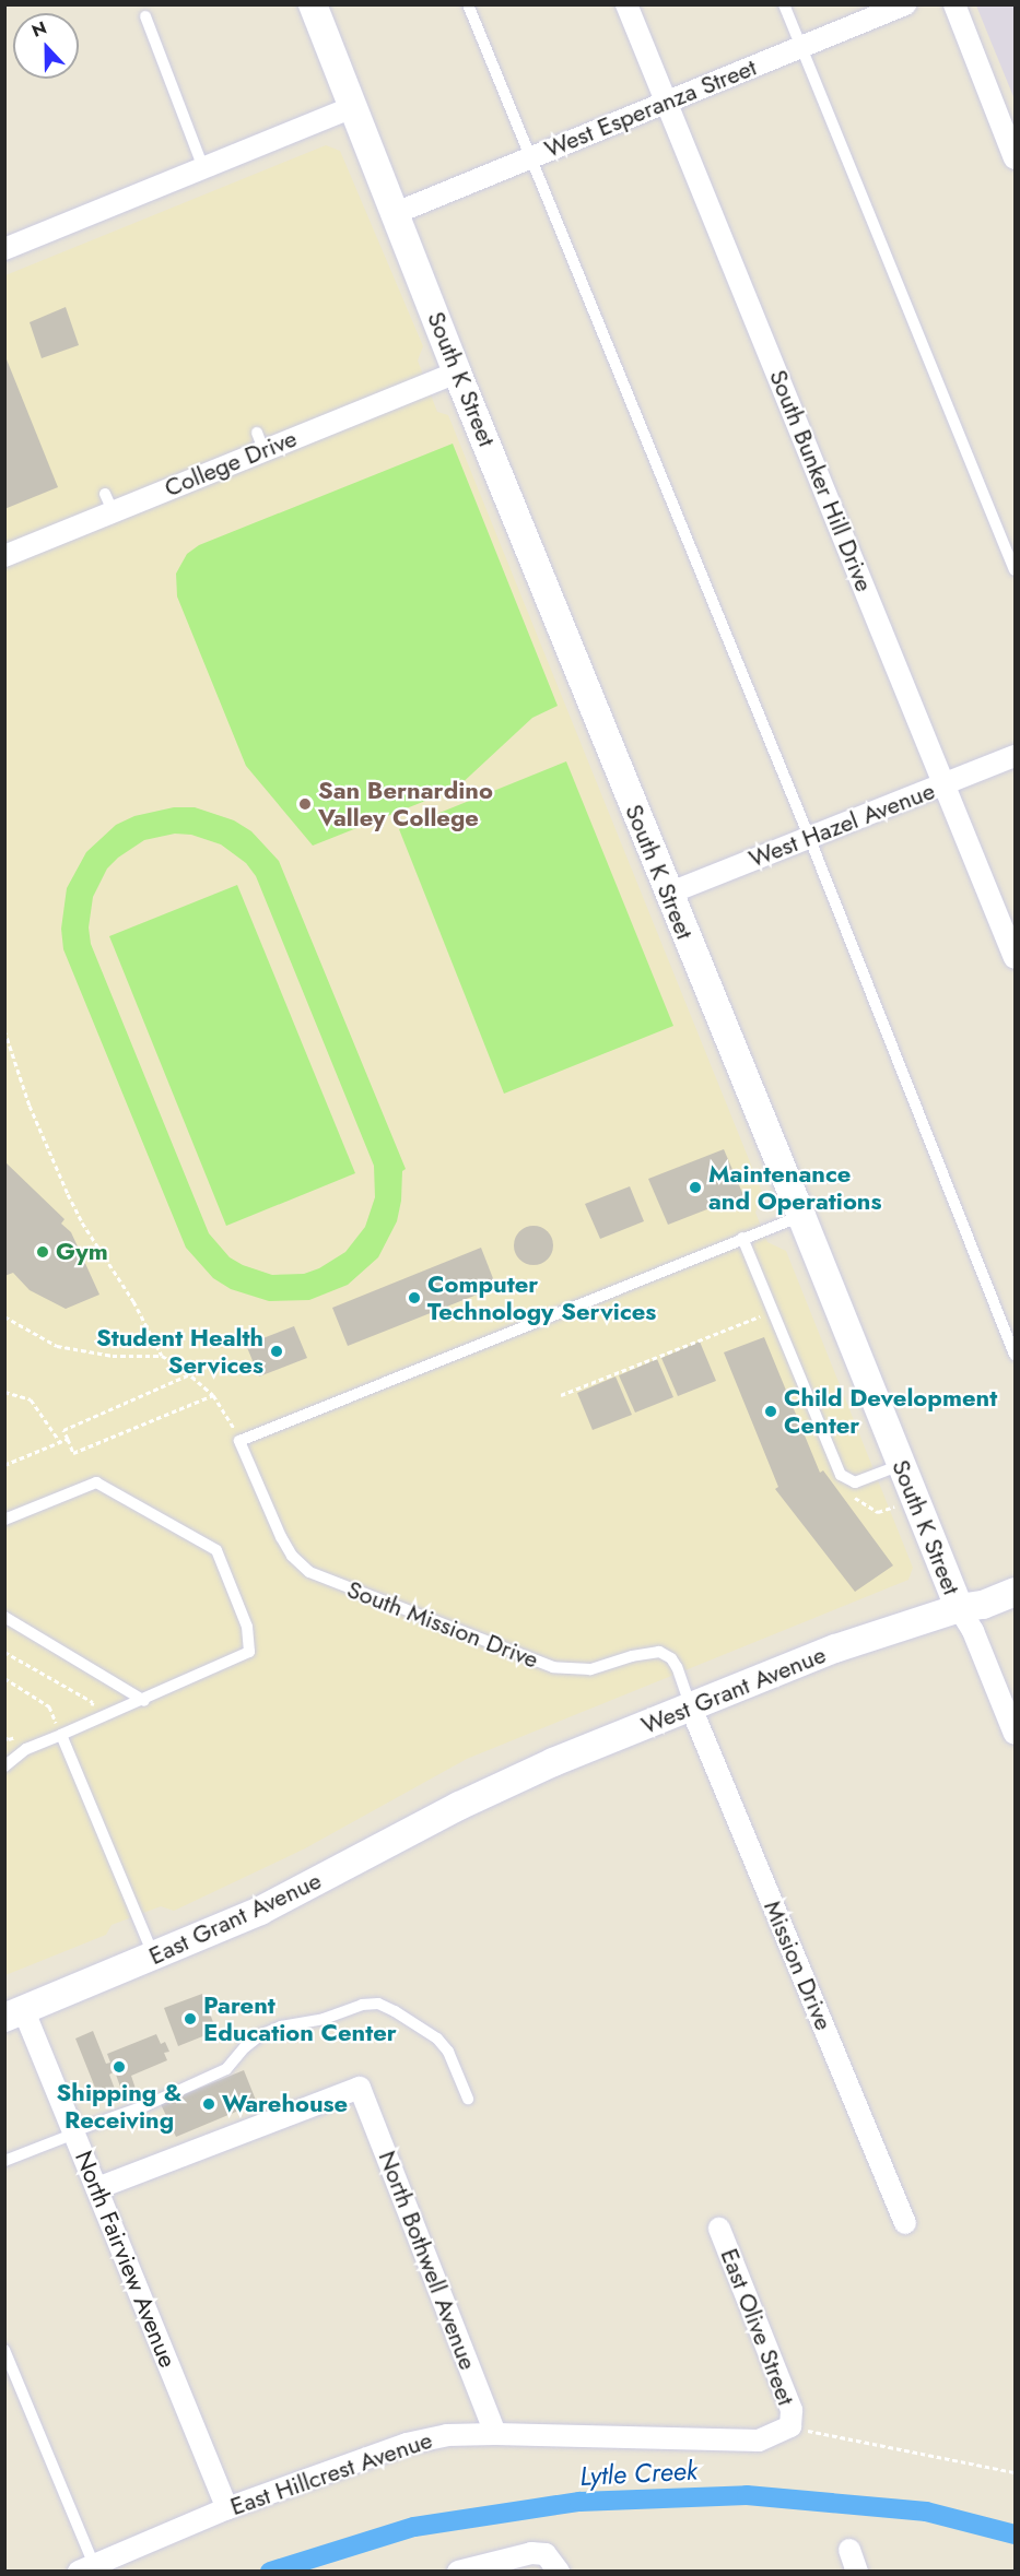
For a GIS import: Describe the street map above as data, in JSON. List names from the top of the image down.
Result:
{
  "streets": {
    "street": [
      "West Esperanza Street",
      "South K Street",
      "College Drive",
      "South Bunker Hill Drive",
      "West Hazel Avenue",
      "West Grant Avenue",
      "East Grant Avenue",
      "Mission Drive",
      "North Fairview Avenue",
      "North Bothwell Avenue",
      "East Olive Street",
      "East Hillcrest Avenue"
    ],
    "lane": ["South Mission Drive"]
  },
  "crossings": [
    ["West Esperanza Street", "South K Street"],
    ["West Esperanza Street", "South Bunker Hill Drive"],
    ["South K Street", "College Drive"],
    ["South K Street", "West Hazel Avenue"],
    ["South K Street", "West Grant Avenue"],
    ["South Bunker Hill Drive", "West Hazel Avenue"],
    ["South Mission Drive", "West Grant Avenue"],
    ["South Mission Drive", "Mission Drive"],
    ["West Grant Avenue", "East Grant Avenue"],
    ["West Grant Avenue", "Mission Drive"],
    ["East Grant Avenue", "North Fairview Avenue"],
    ["North Fairview Avenue", "North Bothwell Avenue"],
    ["North Fairview Avenue", "East Hillcrest Avenue"],
    ["North Bothwell Avenue", "East Hillcrest Avenue"],
    ["East Olive Street", "East Hillcrest Avenue"]
  ],
  "water": ["Lytle Creek"],
  "places": [
    "San Bernardino Valley College",
    "Maintenance and Operations",
    "Gym",
    "Computer Technology Services",
    "Student Health Services",
    "Child Development Center",
    "Parent Education Center",
    "Shipping & Receiving",
    "Warehouse"
  ],
  "north": "top"
}
